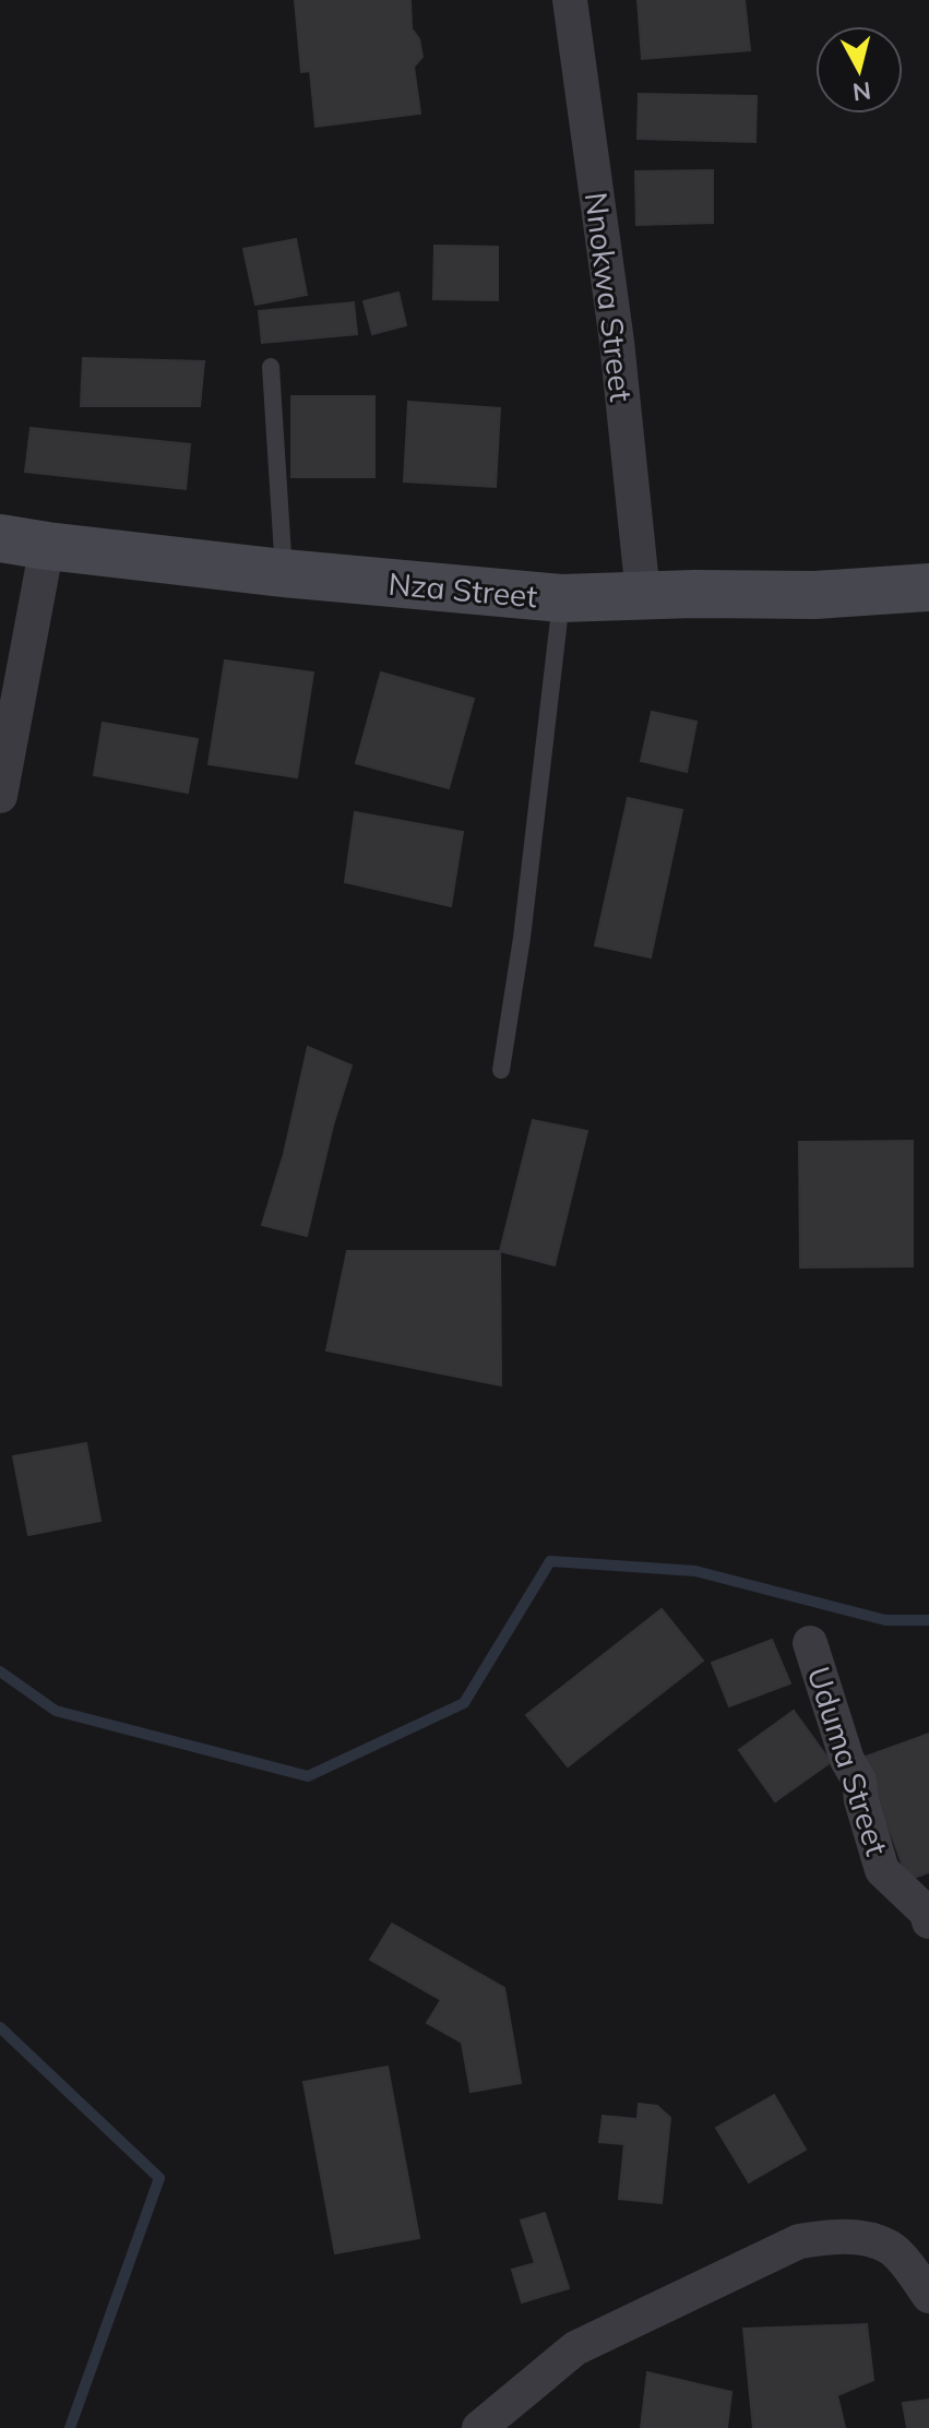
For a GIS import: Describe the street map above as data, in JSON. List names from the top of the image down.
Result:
{
  "streets": {
    "street": ["Nnokwa Street", "Nza Street", "Uduma Street"]
  },
  "crossings": [
    ["Nnokwa Street", "Nza Street"]
  ],
  "north": "bottom"
}
